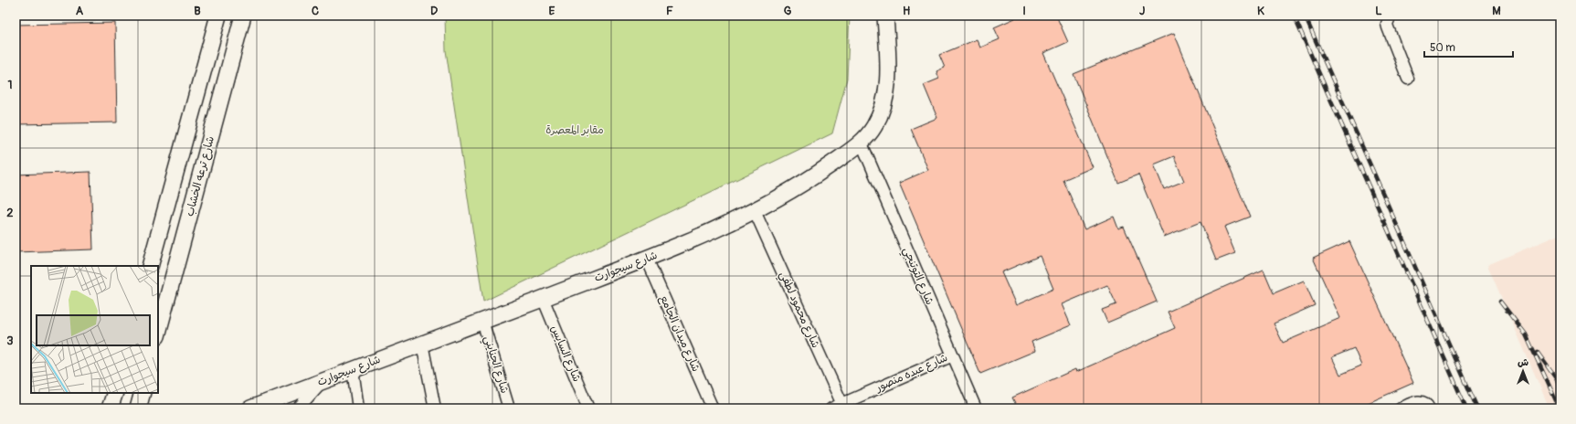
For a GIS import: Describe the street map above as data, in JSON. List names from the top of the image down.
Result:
{
  "streets": {
    "street": [
      "شارع ترعه الخشاب",
      "شارع سيجوارت",
      "شارع التوتنجي",
      "شارع محمود لطفي",
      "شارع ميدان الجامع",
      "شارع السايس",
      "شارع الجنايني",
      "شارع عبده منصور"
    ]
  },
  "crossings": [
    ["شارع سيجوارت", "شارع التوتنجي"],
    ["شارع سيجوارت", "شارع محمود لطفي"],
    ["شارع سيجوارت", "شارع ميدان الجامع"],
    ["شارع سيجوارت", "شارع السايس"],
    ["شارع سيجوارت", "شارع الجنايني"],
    ["شارع التوتنجي", "شارع عبده منصور"],
    ["شارع محمود لطفي", "شارع عبده منصور"]
  ],
  "parks": ["مقابر المعصرة"],
  "scale_bar": "50 m",
  "north": "top",
  "grid": {
    "columns": [
      "A",
      "B",
      "C",
      "D",
      "E",
      "F",
      "G",
      "H",
      "I",
      "J",
      "K",
      "L",
      "M"
    ],
    "rows": ["1", "2", "3"]
  }
}
